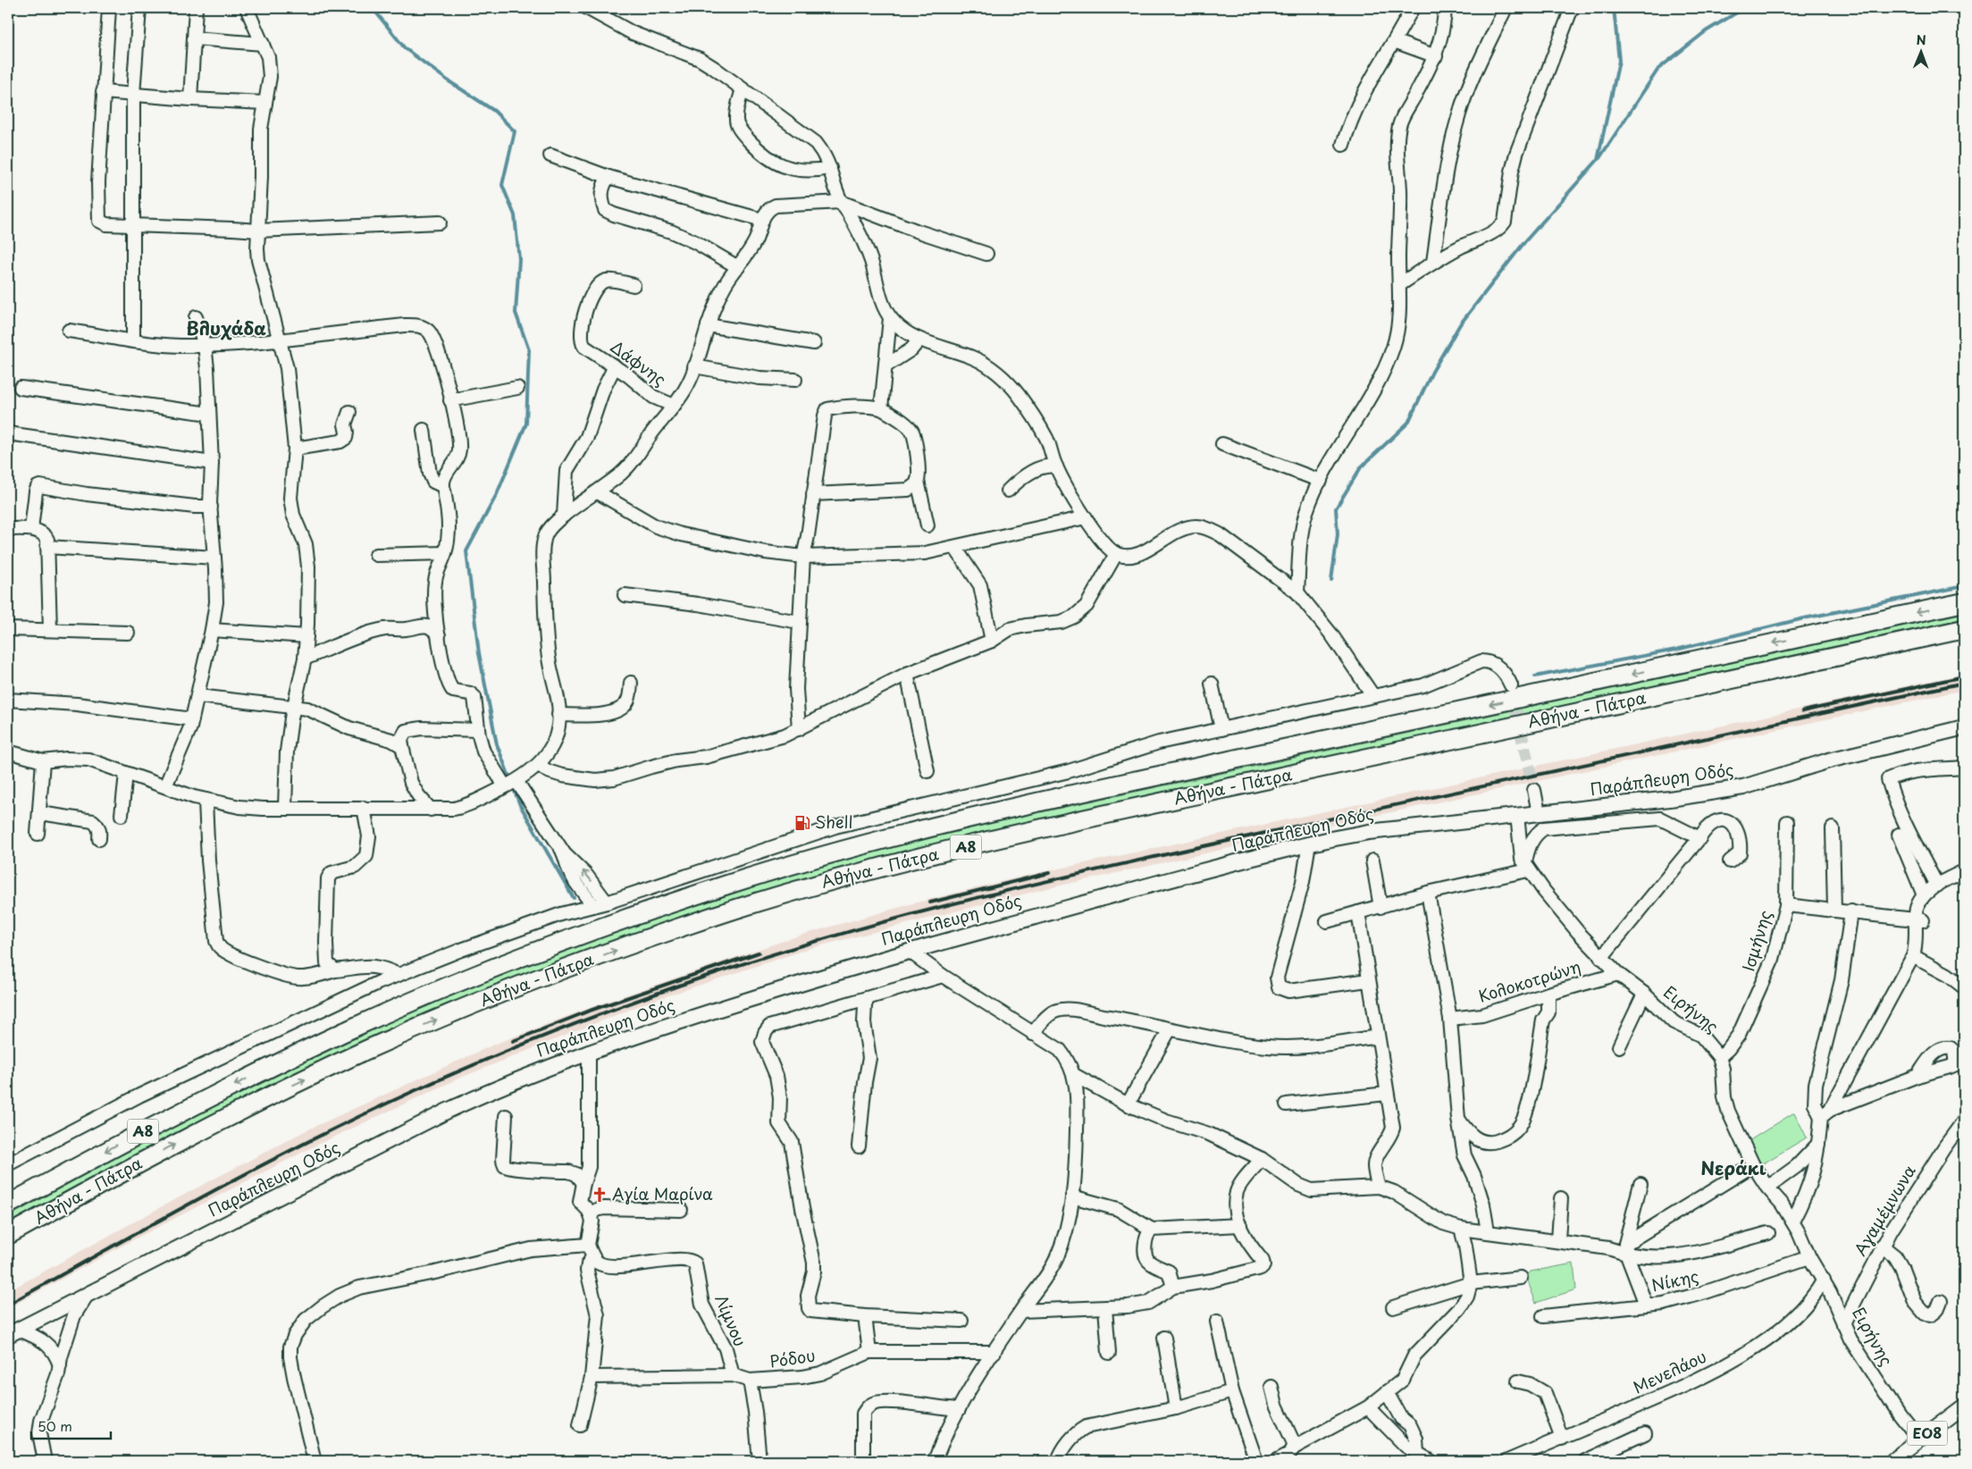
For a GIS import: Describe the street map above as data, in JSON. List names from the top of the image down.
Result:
{
  "streets": {
    "highway": ["Αθήνα - Πάτρα", "Α8"],
    "main road": ["Παράπλευρη Οδός", "ΕΟ8"],
    "street": [
      "Δάφνης",
      "Ισμήνης",
      "Κολοκοτρώνη",
      "Ειρήνης",
      "Αγαμέμνωνα",
      "Νίκης",
      "Λίμνου",
      "Ρόδου",
      "Μενελάου"
    ]
  },
  "crossings": [
    ["Παράπλευρη Οδός", "Ειρήνης"],
    ["Ισμήνης", "Ειρήνης"],
    ["Κολοκοτρώνη", "Ειρήνης"],
    ["Ειρήνης", "Αγαμέμνωνα"],
    ["Ειρήνης", "Νίκης"],
    ["Ειρήνης", "Μενελάου"],
    ["Ειρήνης", "ΕΟ8"],
    ["Λίμνου", "Ρόδου"]
  ],
  "districts": ["Βλυχάδα", "Νεράκι"],
  "places": {
    "fuel station": ["Shell"],
    "church": ["Αγία Μαρίνα"]
  },
  "scale_bar": "50 m",
  "north": "top"
}
